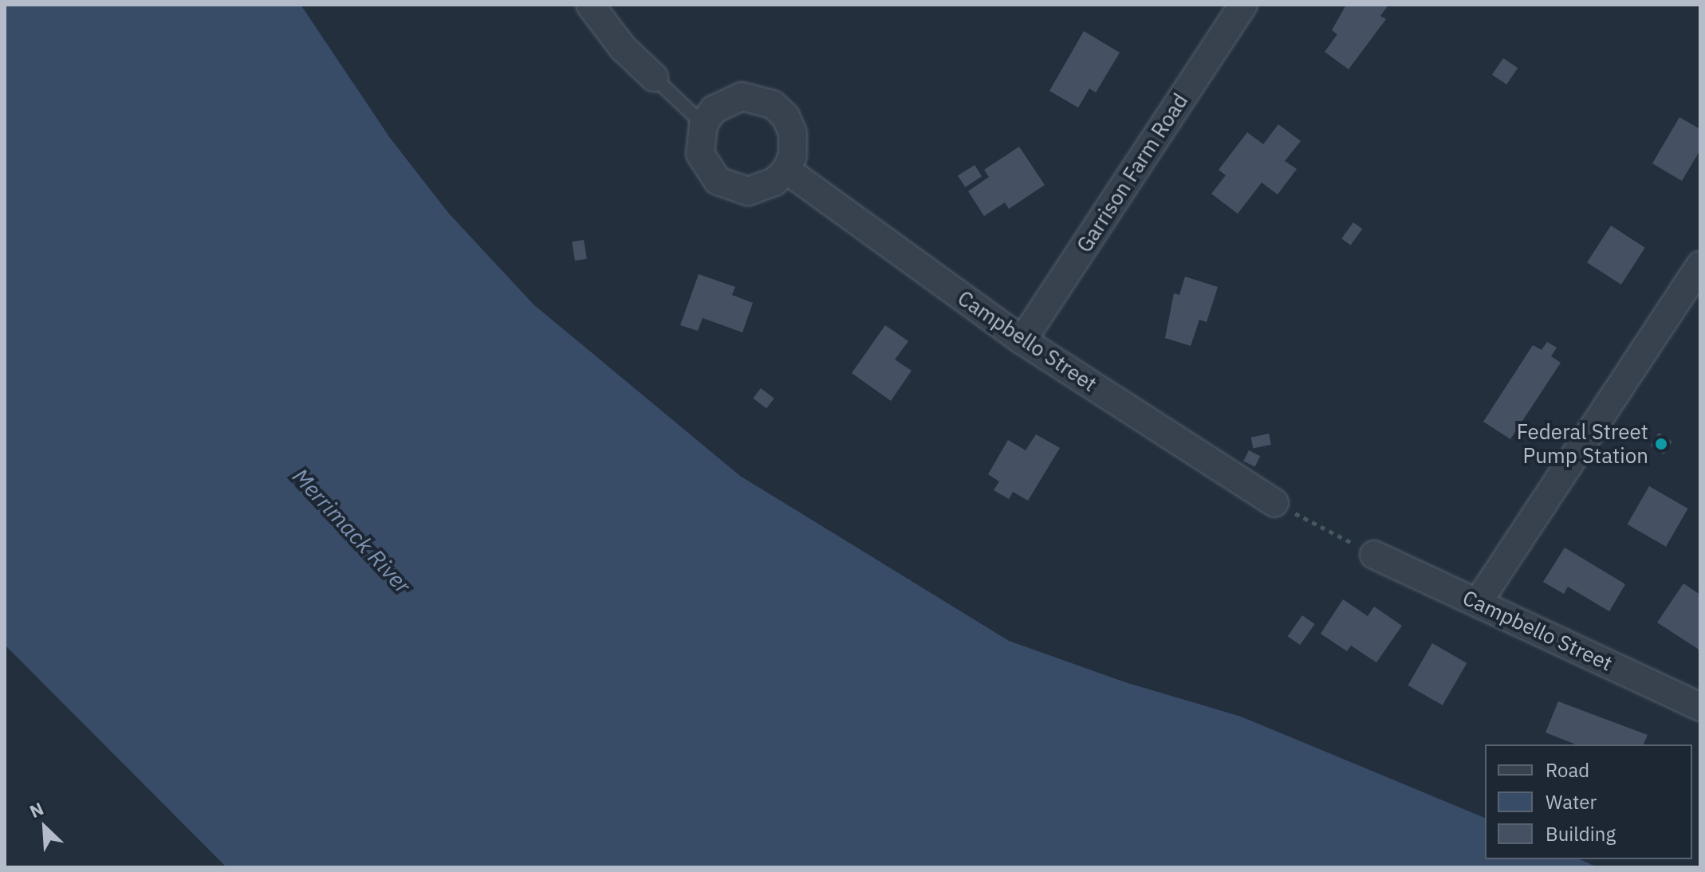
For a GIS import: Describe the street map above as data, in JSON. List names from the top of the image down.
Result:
{
  "streets": {
    "street": ["Garrison Farm Road", "Campbello Street"]
  },
  "crossings": [
    ["Garrison Farm Road", "Campbello Street"]
  ],
  "water": ["Merrimack River"],
  "places": ["Federal Street Pump Station"],
  "legend": ["Road", "Water", "Building"],
  "north": "top left"
}
